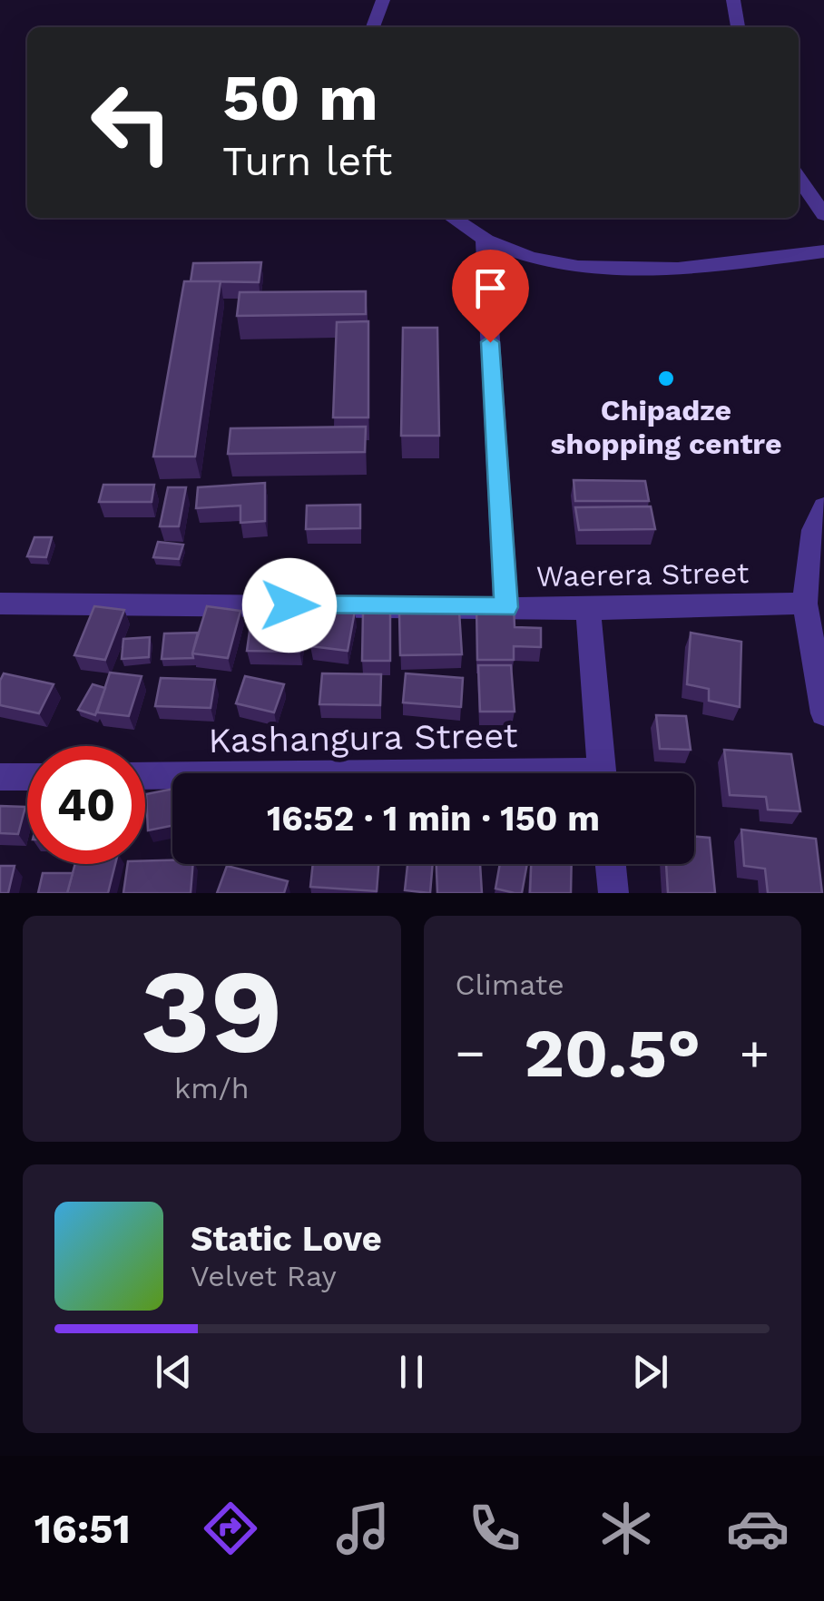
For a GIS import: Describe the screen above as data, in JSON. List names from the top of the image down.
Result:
{
  "streets": {
    "street": ["Waerera Street", "Kashangura Street"]
  },
  "places": ["Chipadze shopping centre"],
  "page": {
    "turn": ["50 m", "Turn left"],
    "limit": "40",
    "trip": "16:52 · 1 min · 150 m",
    "tile": [
      ["39", "km/h"],
      "Climate"
    ],
    "heat": ["−", "20.5°", "+"],
    "song": ["Static Love", "Velvet Ray"],
    "tabs": "16:51"
  }
}
